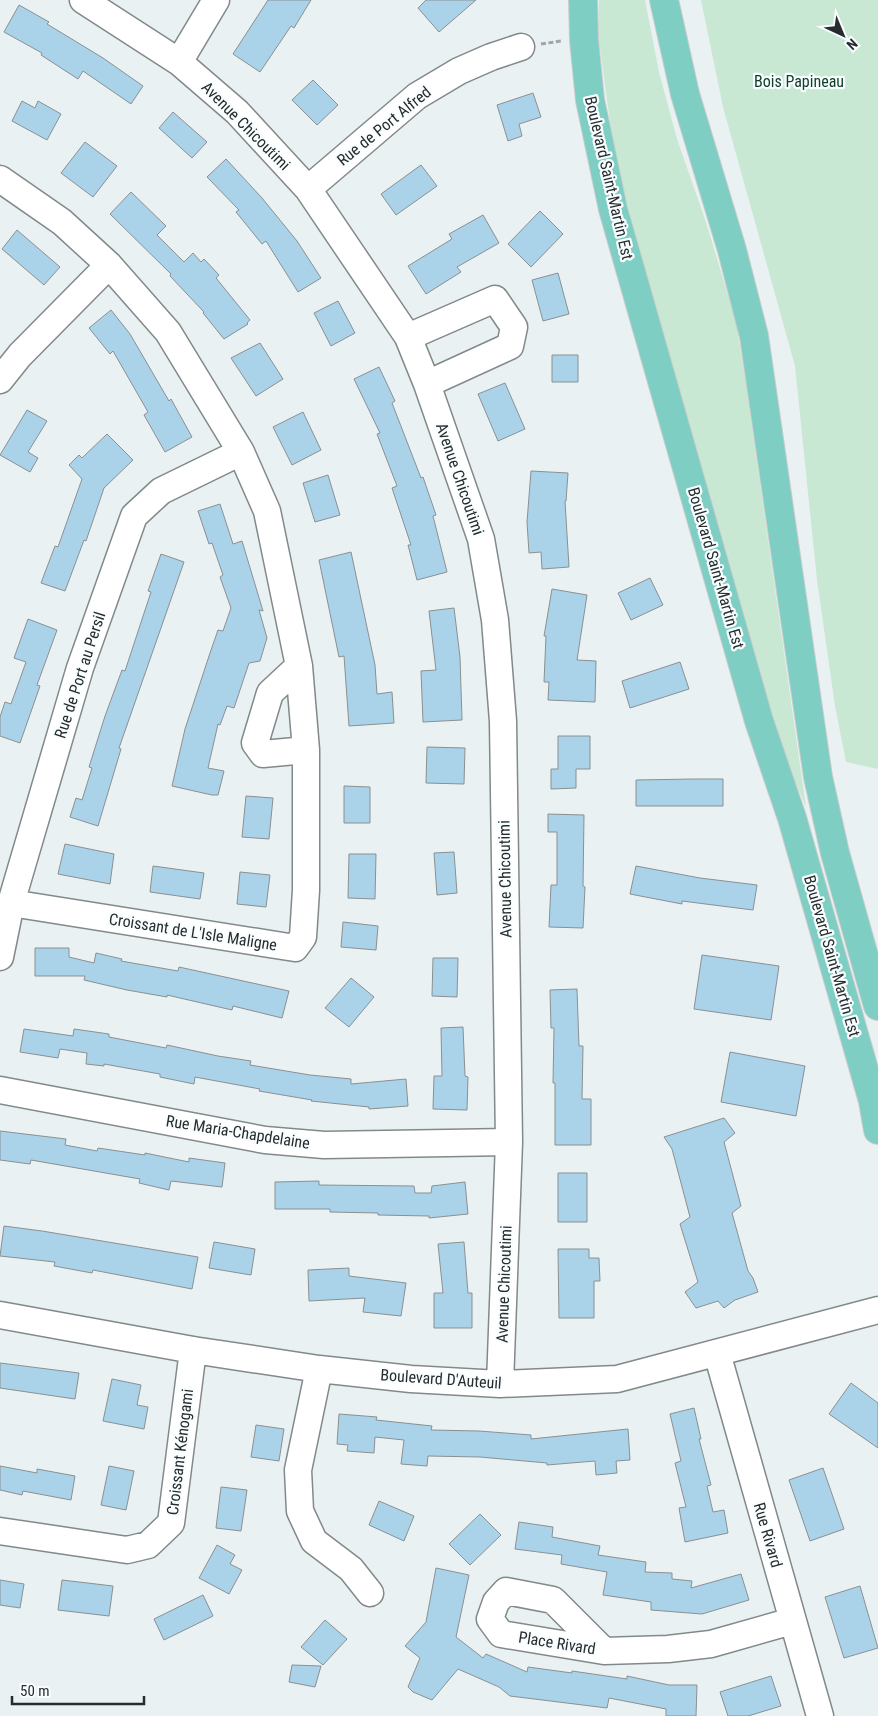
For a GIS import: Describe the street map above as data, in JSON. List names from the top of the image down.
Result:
{
  "streets": {
    "main road": ["Boulevard Saint-Martin Est"],
    "street": [
      "Avenue Chicoutimi",
      "Rue de Port Alfred",
      "Rue de Port au Persil",
      "Croissant de L'Isle Maligne",
      "Rue Maria-Chapdelaine",
      "Boulevard D'Auteuil",
      "Croissant Kénogami",
      "Rue Rivard",
      "Place Rivard"
    ]
  },
  "crossings": [
    ["Avenue Chicoutimi", "Rue de Port Alfred"],
    ["Avenue Chicoutimi", "Rue Maria-Chapdelaine"],
    ["Avenue Chicoutimi", "Boulevard D'Auteuil"],
    ["Rue de Port au Persil", "Croissant de L'Isle Maligne"],
    ["Boulevard D'Auteuil", "Croissant Kénogami"],
    ["Boulevard D'Auteuil", "Rue Rivard"],
    ["Rue Rivard", "Place Rivard"]
  ],
  "parks": ["Bois Papineau"],
  "scale_bar": "50 m",
  "north": "bottom right"
}
